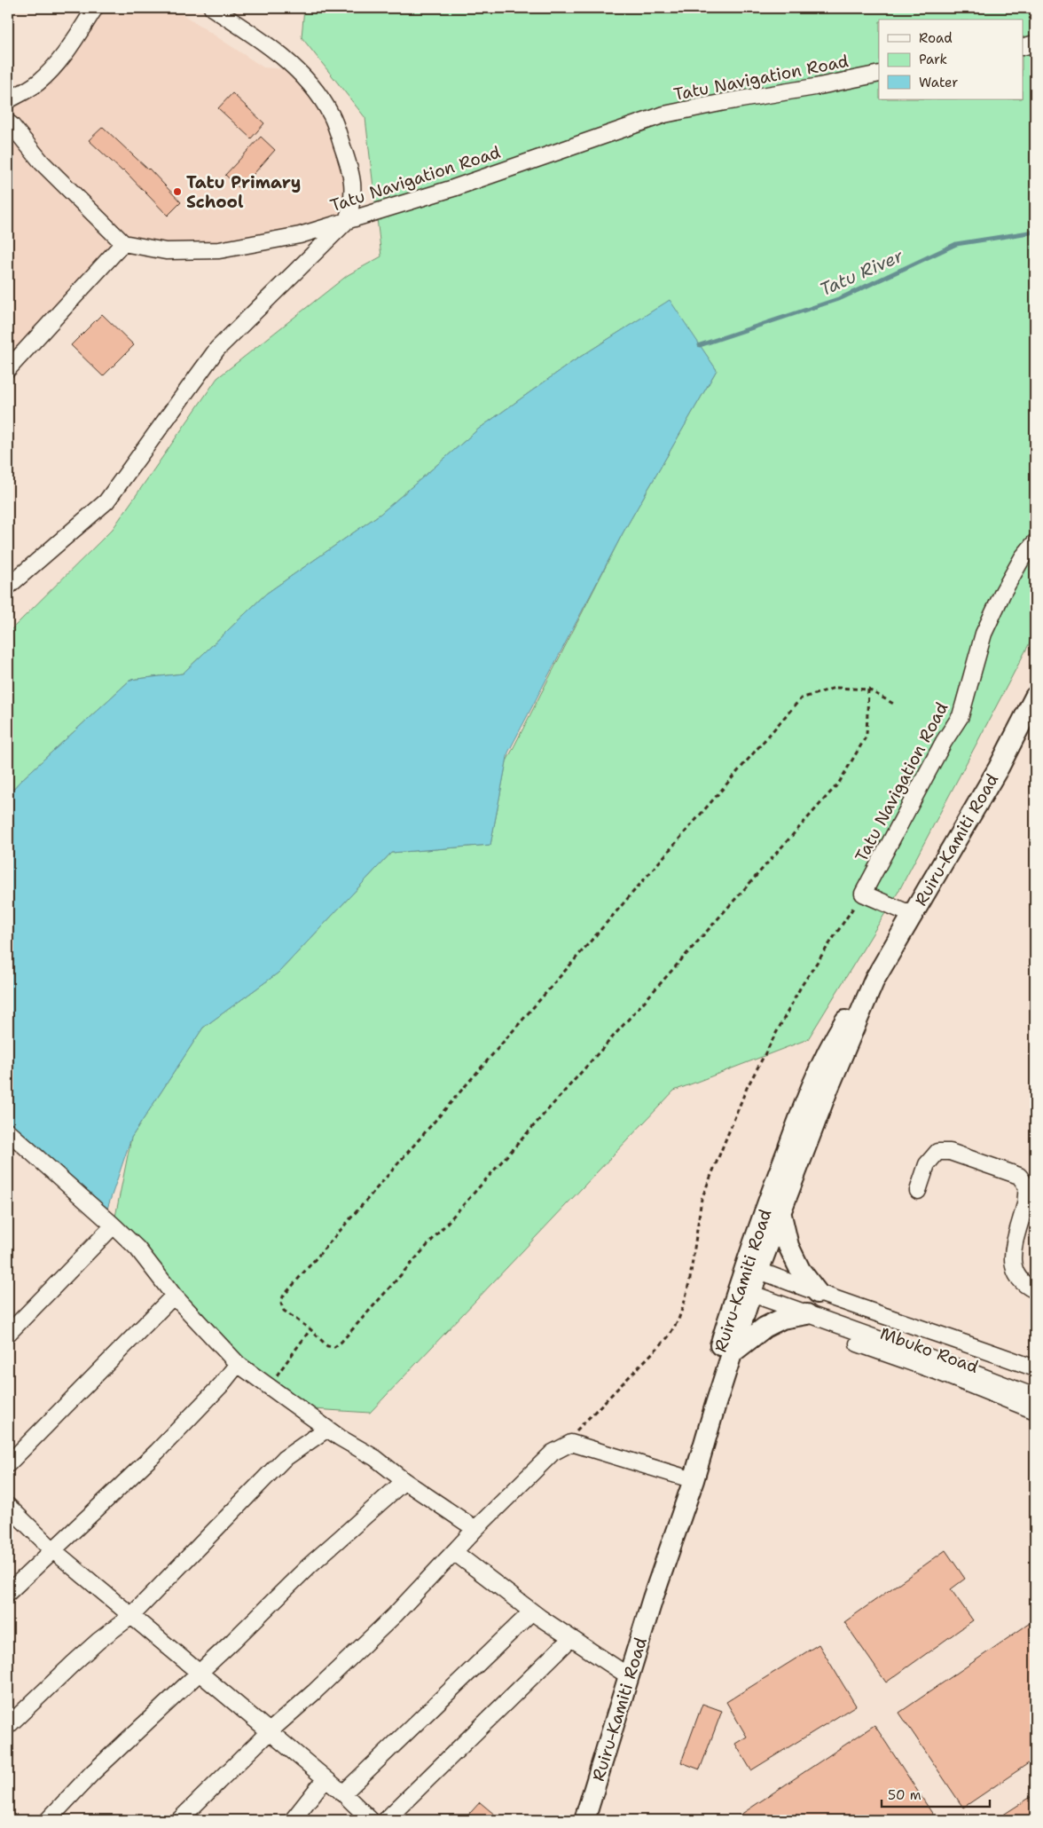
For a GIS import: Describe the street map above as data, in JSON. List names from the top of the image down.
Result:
{
  "streets": {
    "main road": ["Ruiru-Kamiti Road"],
    "street": ["Tatu Navigation Road", "Mbuko Road"]
  },
  "water": ["Tatu River"],
  "places": ["Tatu Primary School"],
  "legend": ["Road", "Park", "Water"],
  "scale_bar": "50 m"
}
